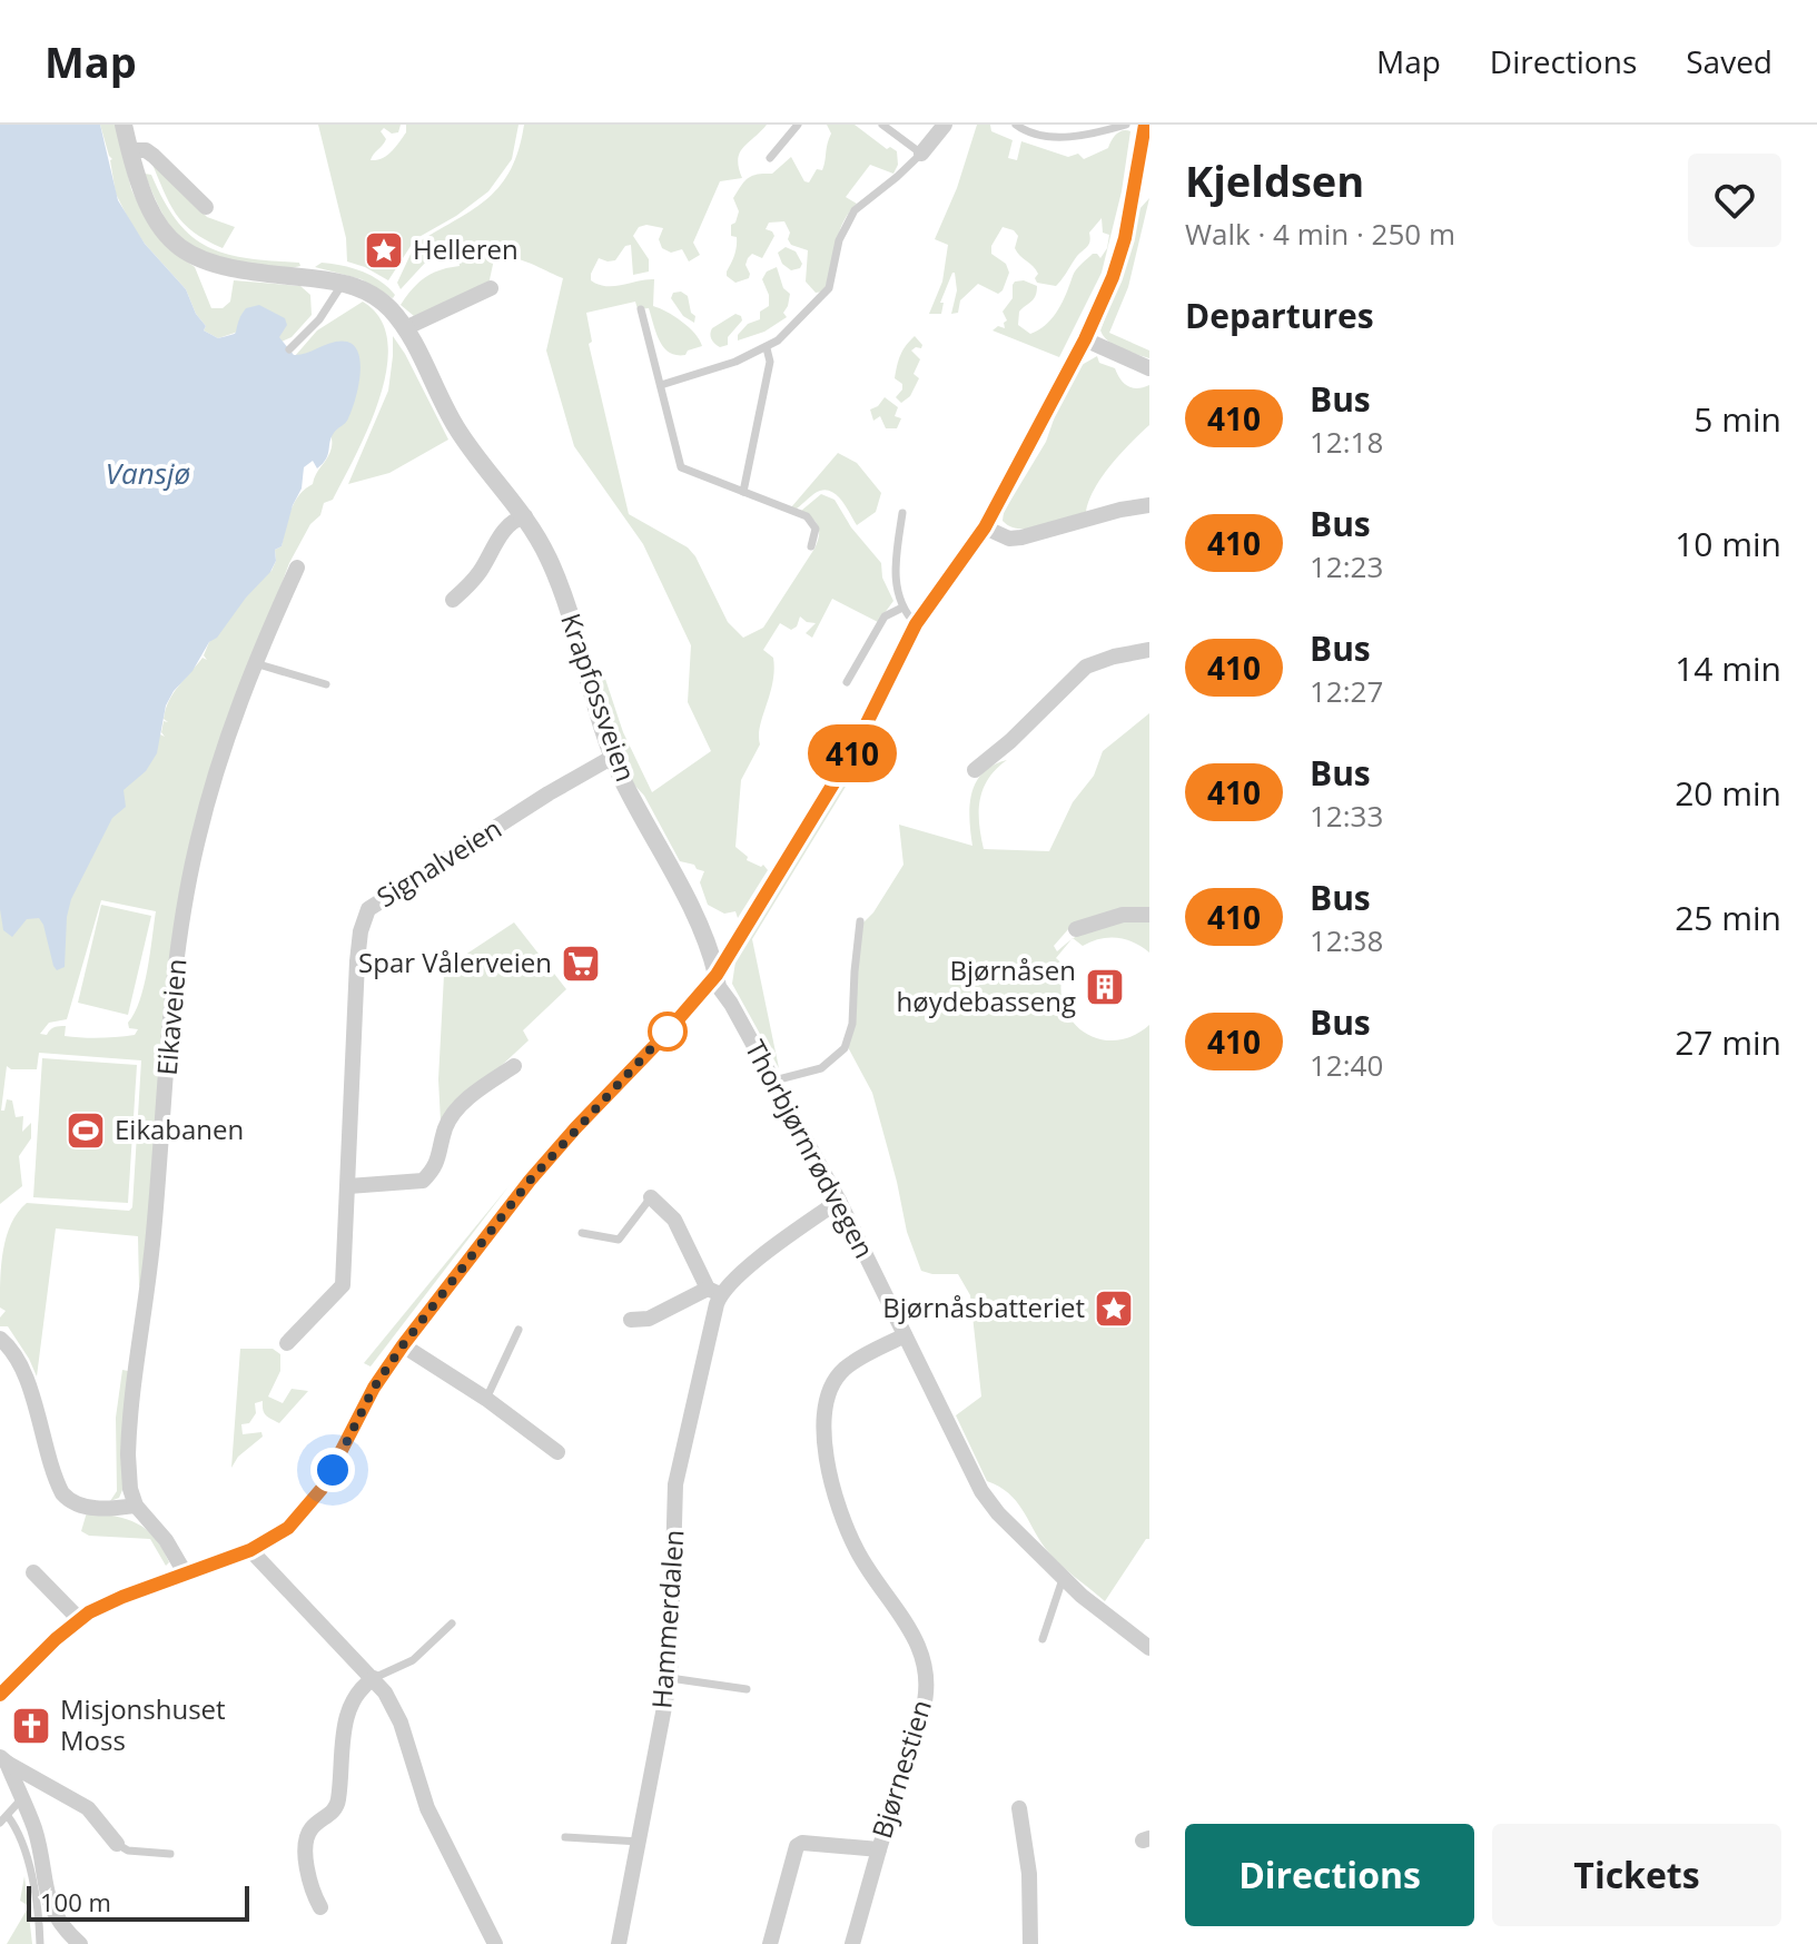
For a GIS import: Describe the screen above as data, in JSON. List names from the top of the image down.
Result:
{
  "streets": {
    "street": [
      "Krapfossveien",
      "Signalveien",
      "Eikaveien",
      "Thorbjørnrødvegen",
      "Hammerdalen",
      "Bjørnestien"
    ]
  },
  "crossings": [
    ["Krapfossveien", "Signalveien"],
    ["Krapfossveien", "Thorbjørnrødvegen"],
    ["Thorbjørnrødvegen", "Bjørnestien"]
  ],
  "water": ["Vansjø"],
  "places": {
    "place": ["Helleren", "Bjørnåsbatteriet"],
    "supermarket": ["Spar Vålerveien"],
    "building": ["Bjørnåsen høydebasseng"],
    "sports": ["Eikabanen"],
    "church": ["Misjonshuset Moss"]
  },
  "lines": ["bus line 410"],
  "scale_bar": "100 m",
  "page": {
    "header": "Map",
    "nav": ["Map", "Directions", "Saved"],
    "on_map": "410",
    "heading": [
      ["Kjeldsen", "Walk · 4 min · 250 m"],
      "Departures"
    ],
    "list": [
      {
        "mark": "410",
        "name": "Bus",
        "note": "12:18",
        "value": "5 min"
      },
      {
        "mark": "410",
        "name": "Bus",
        "note": "12:23",
        "value": "10 min"
      },
      {
        "mark": "410",
        "name": "Bus",
        "note": "12:27",
        "value": "14 min"
      },
      {
        "mark": "410",
        "name": "Bus",
        "note": "12:33",
        "value": "20 min"
      },
      {
        "mark": "410",
        "name": "Bus",
        "note": "12:38",
        "value": "25 min"
      },
      {
        "mark": "410",
        "name": "Bus",
        "note": "12:40",
        "value": "27 min"
      }
    ],
    "buttons": ["Directions", "Tickets"],
    "scale": "100 m"
  }
}
